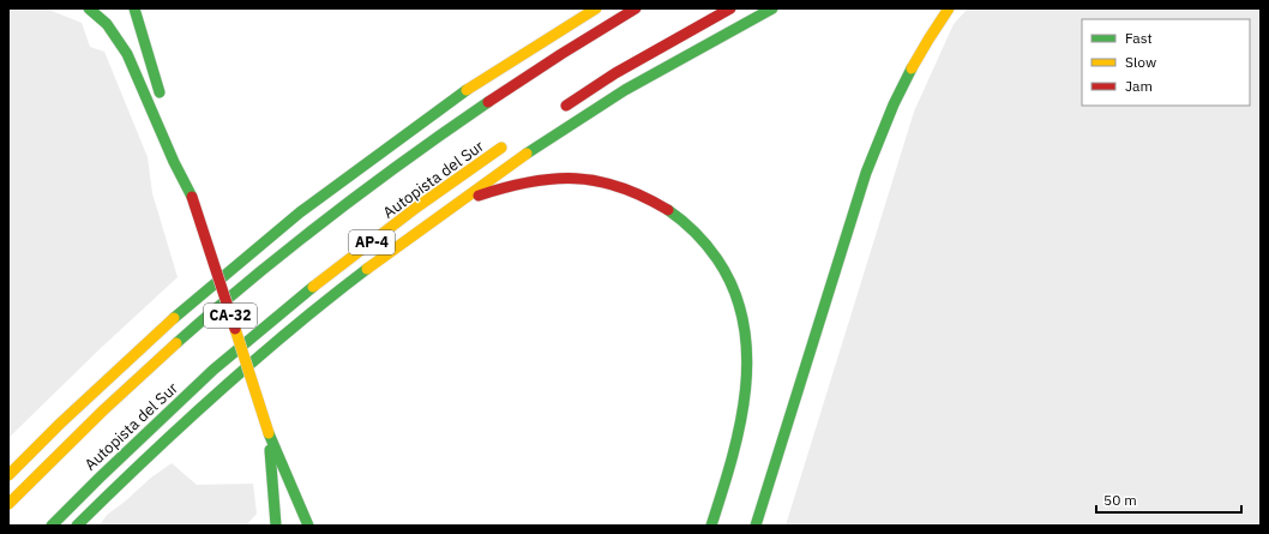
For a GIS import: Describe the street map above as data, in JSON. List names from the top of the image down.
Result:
{
  "streets": {
    "highway": ["Autopista del Sur", "AP-4", "CA-32"]
  },
  "legend": ["Fast", "Slow", "Jam"],
  "scale_bar": "50 m"
}
